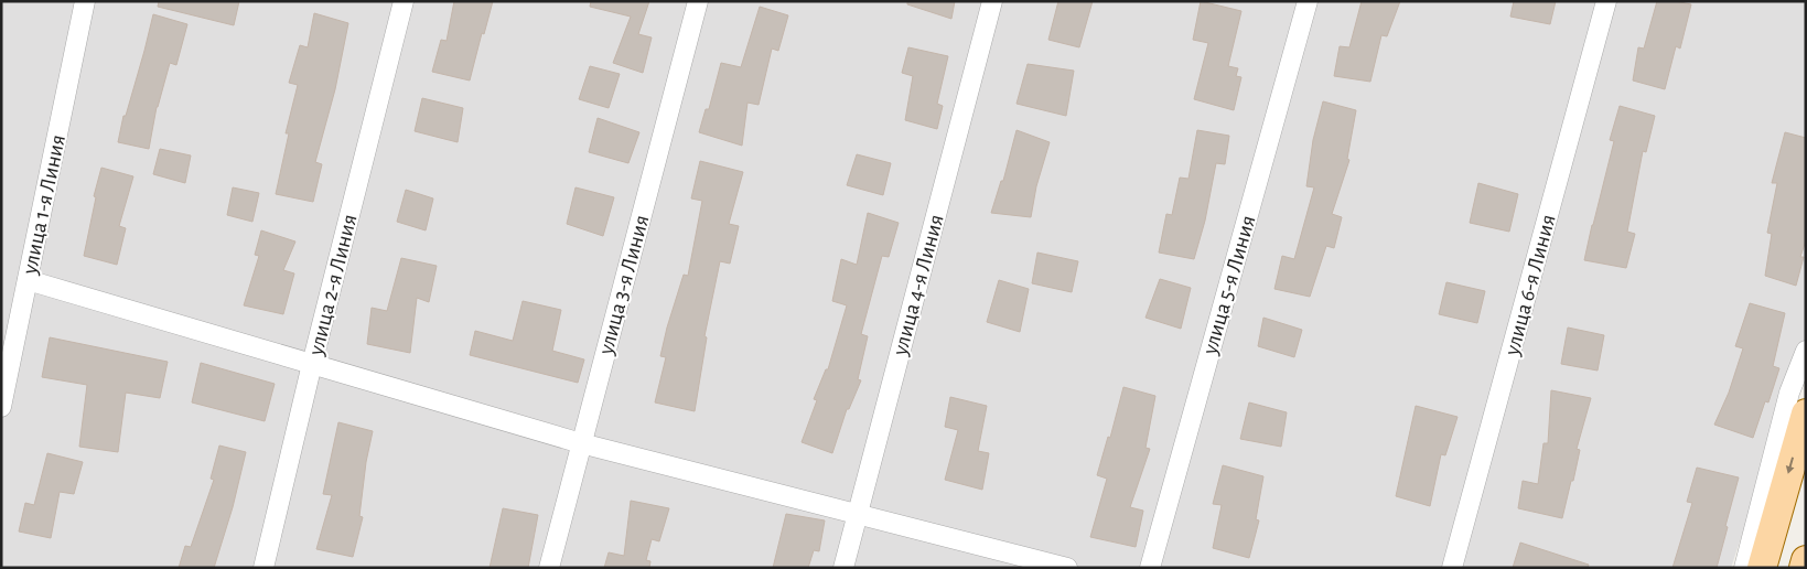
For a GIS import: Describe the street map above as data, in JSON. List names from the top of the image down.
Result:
{
  "streets": {
    "street": [
      "улица 1-я Линия",
      "улица 2-я Линия",
      "улица 3-я Линия",
      "улица 4-я Линия",
      "улица 5-я Линия",
      "улица 6-я Линия"
    ]
  }
}
